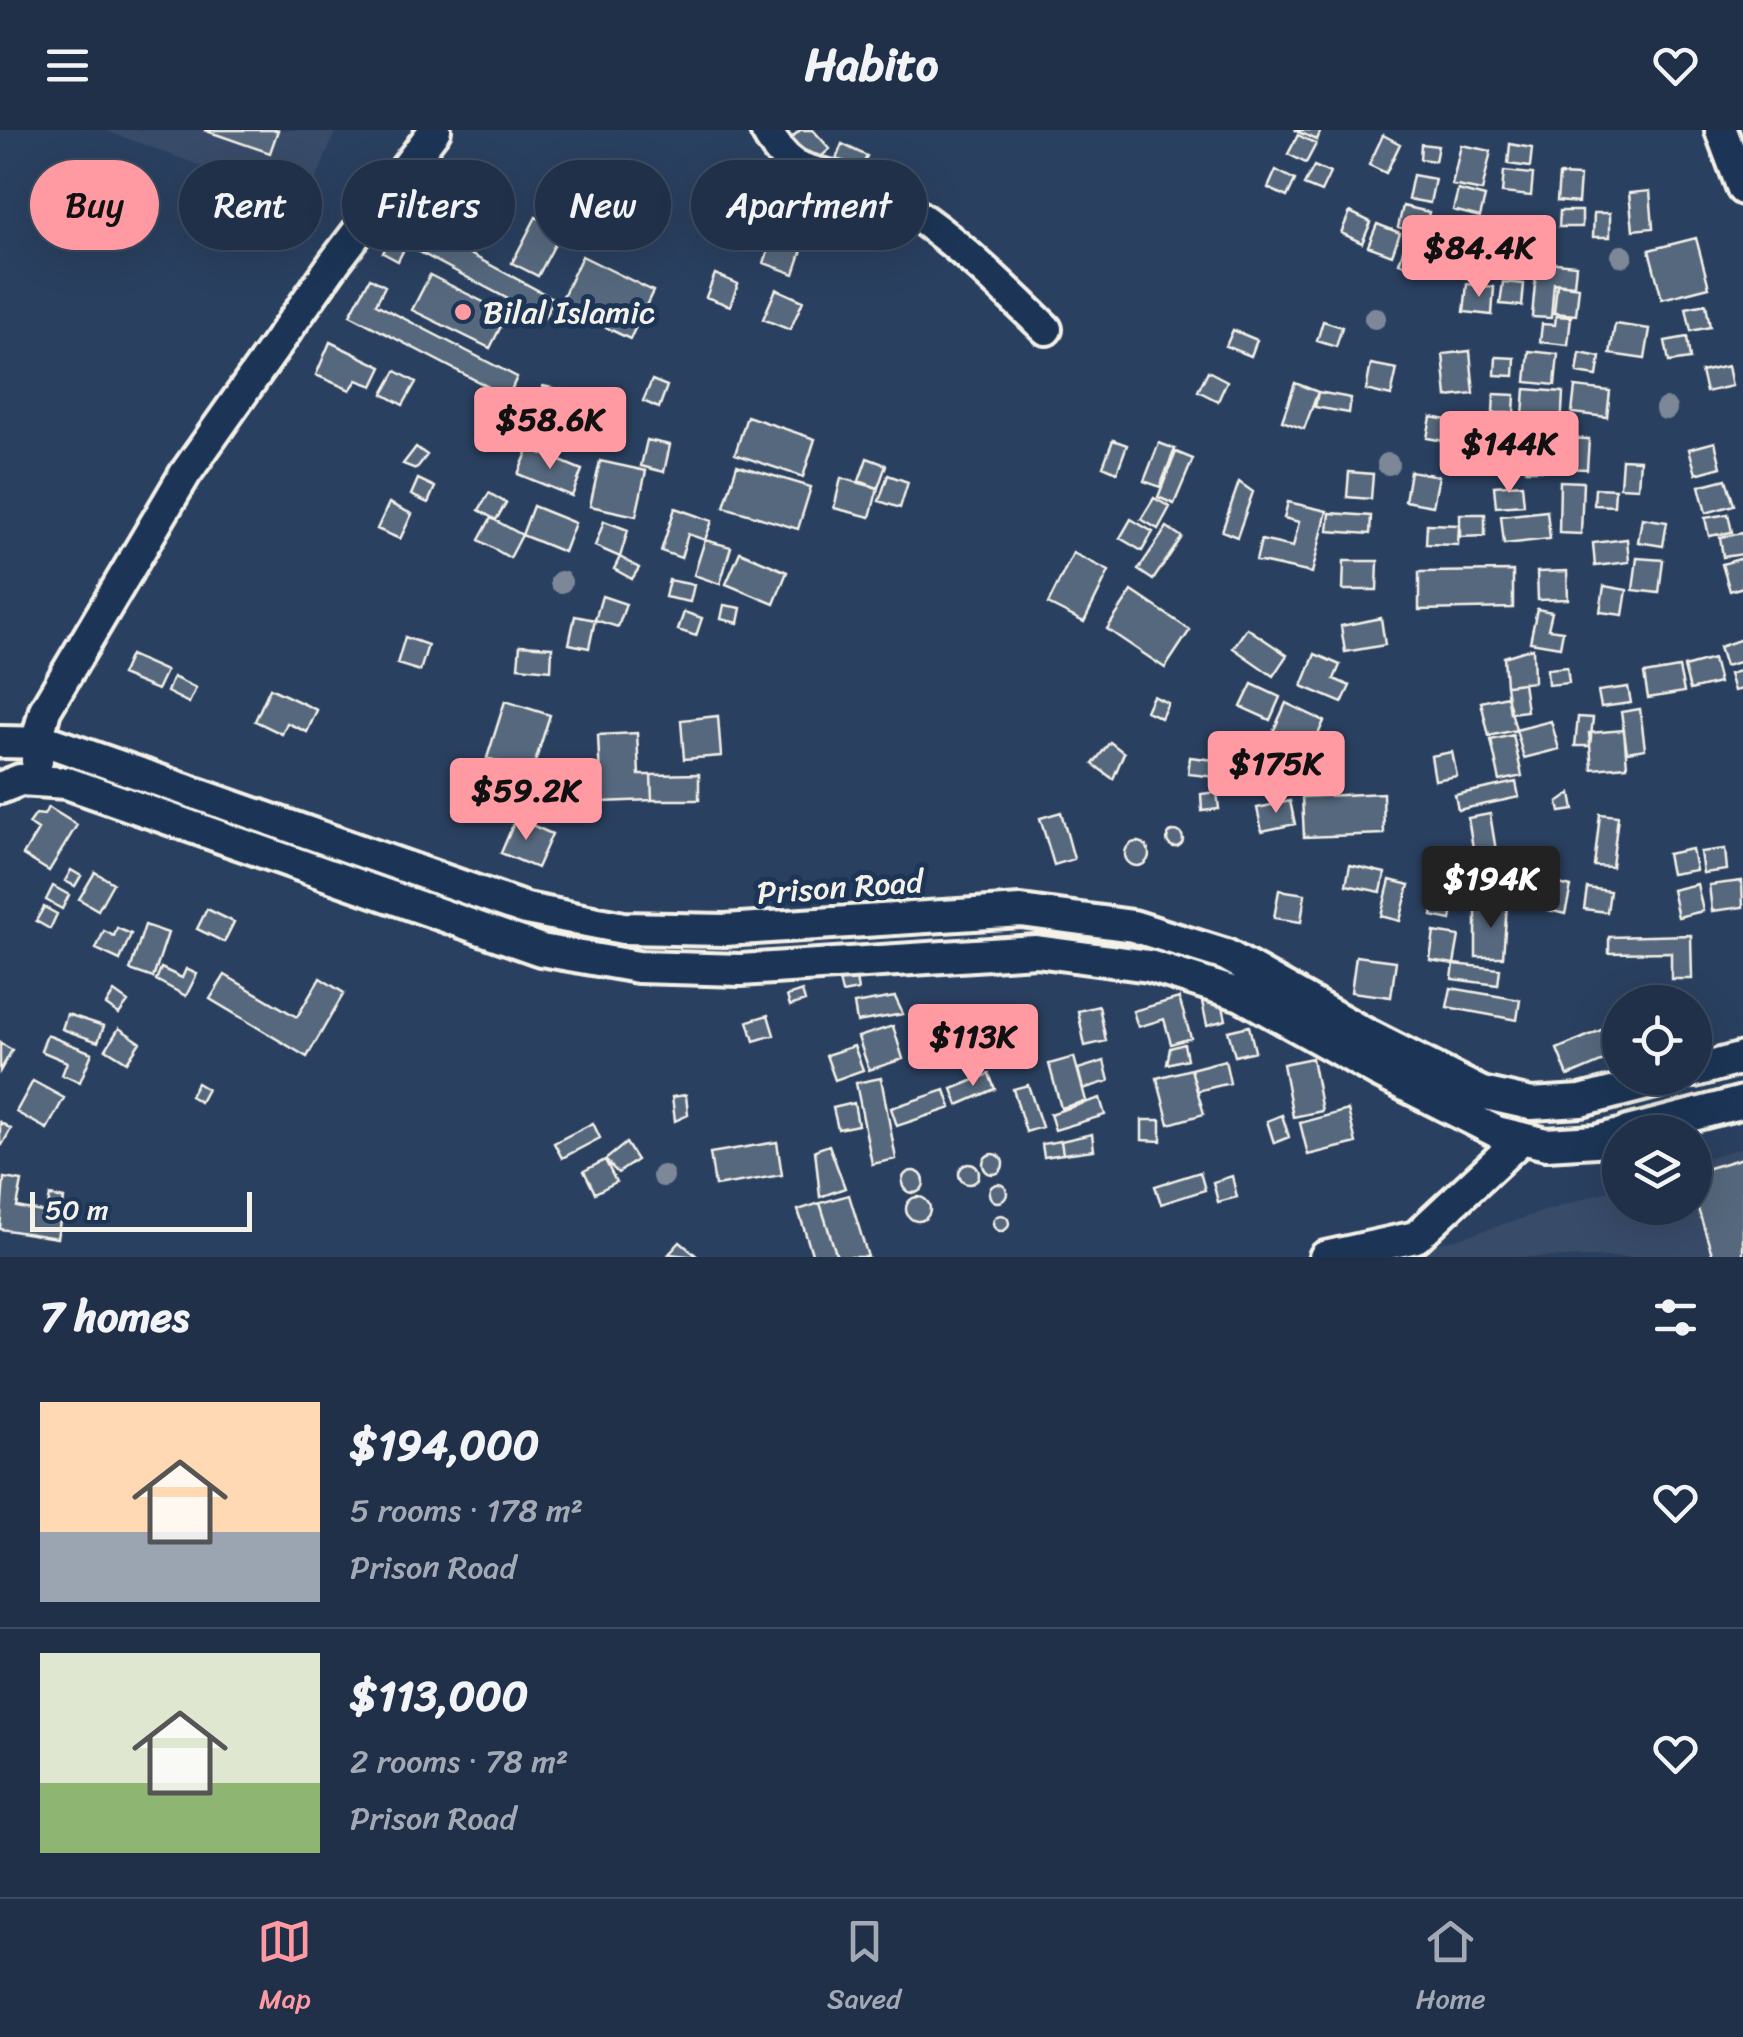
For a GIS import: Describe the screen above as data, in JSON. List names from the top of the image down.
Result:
{
  "streets": {
    "street": ["Prison Road"]
  },
  "places": ["Bilal Islamic"],
  "scale_bar": "50 m",
  "page": {
    "header": "Habito",
    "chip": [
      "Buy",
      "Rent",
      "Filters",
      "New",
      "Apartment"
    ],
    "price": [
      "$84.4K",
      "$58.6K",
      "$144K",
      "$175K",
      "$59.2K",
      "$194K",
      "$113K"
    ],
    "scale": "50 m",
    "heading": "7 homes",
    "list": [
      {
        "name": "$194,000",
        "note": "5 rooms · 178 m² · Prison Road"
      },
      {
        "name": "$113,000",
        "note": "2 rooms · 78 m² · Prison Road"
      }
    ],
    "tabs": ["Map", "Saved", "Home"]
  }
}
